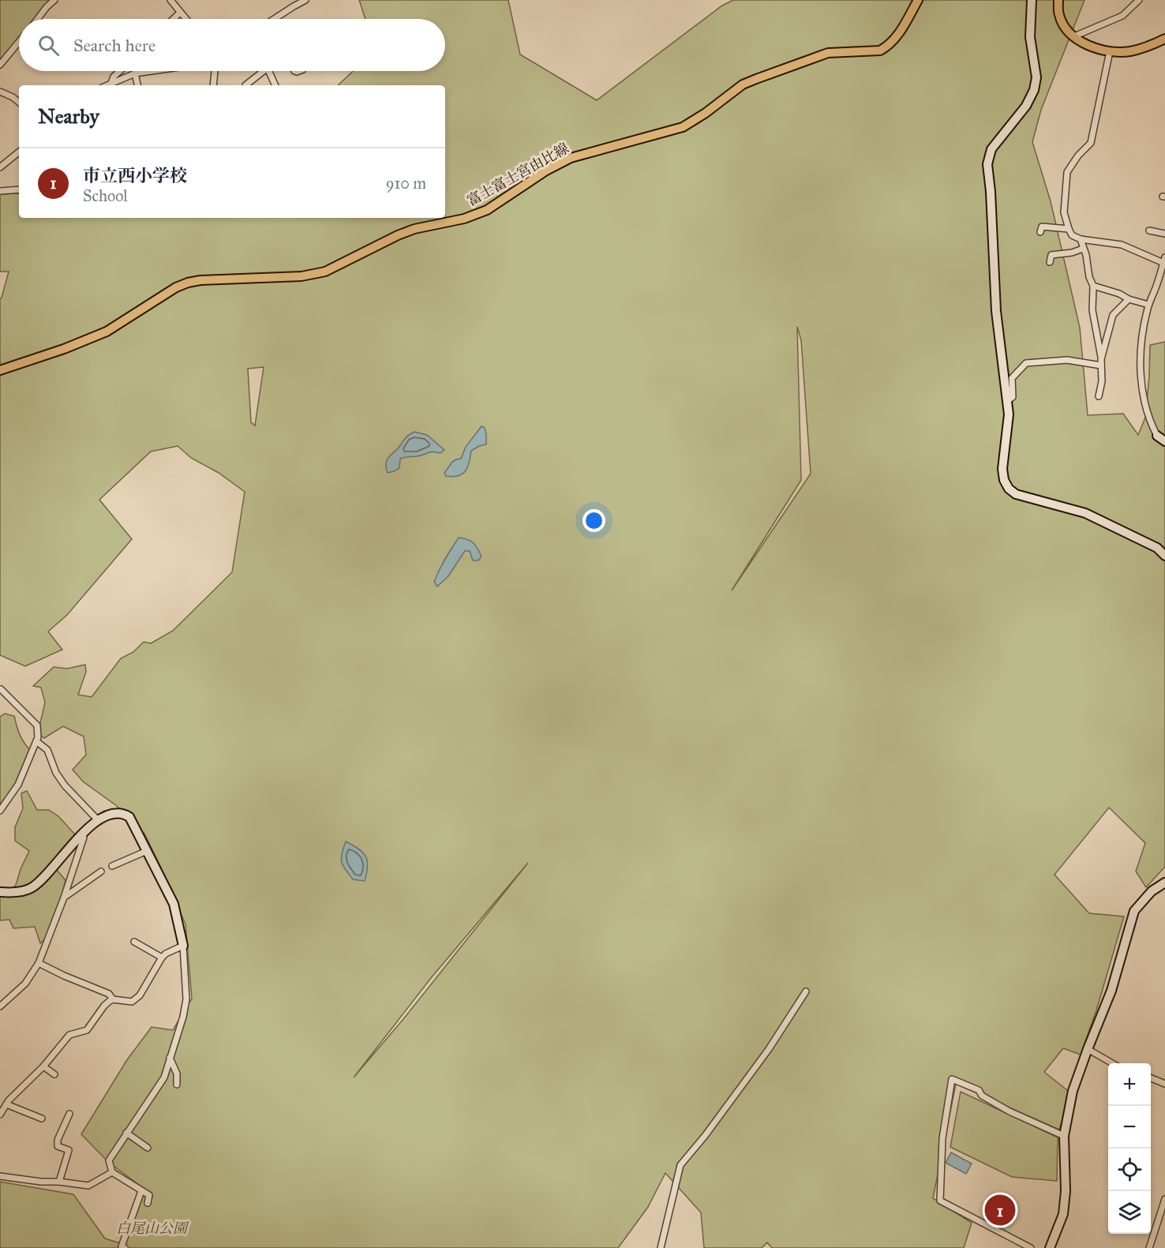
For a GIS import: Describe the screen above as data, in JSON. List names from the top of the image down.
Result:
{
  "streets": {
    "main road": ["富士富士宮由比線"]
  },
  "parks": ["白尾山公園"],
  "page": {
    "search": "Search here",
    "heading": "Nearby",
    "list": [
      {
        "mark": "1",
        "name": "市立西小学校",
        "note": "School",
        "value": "910 m"
      }
    ],
    "map_buttons": ["+", "−"],
    "pins": "1"
  }
}
